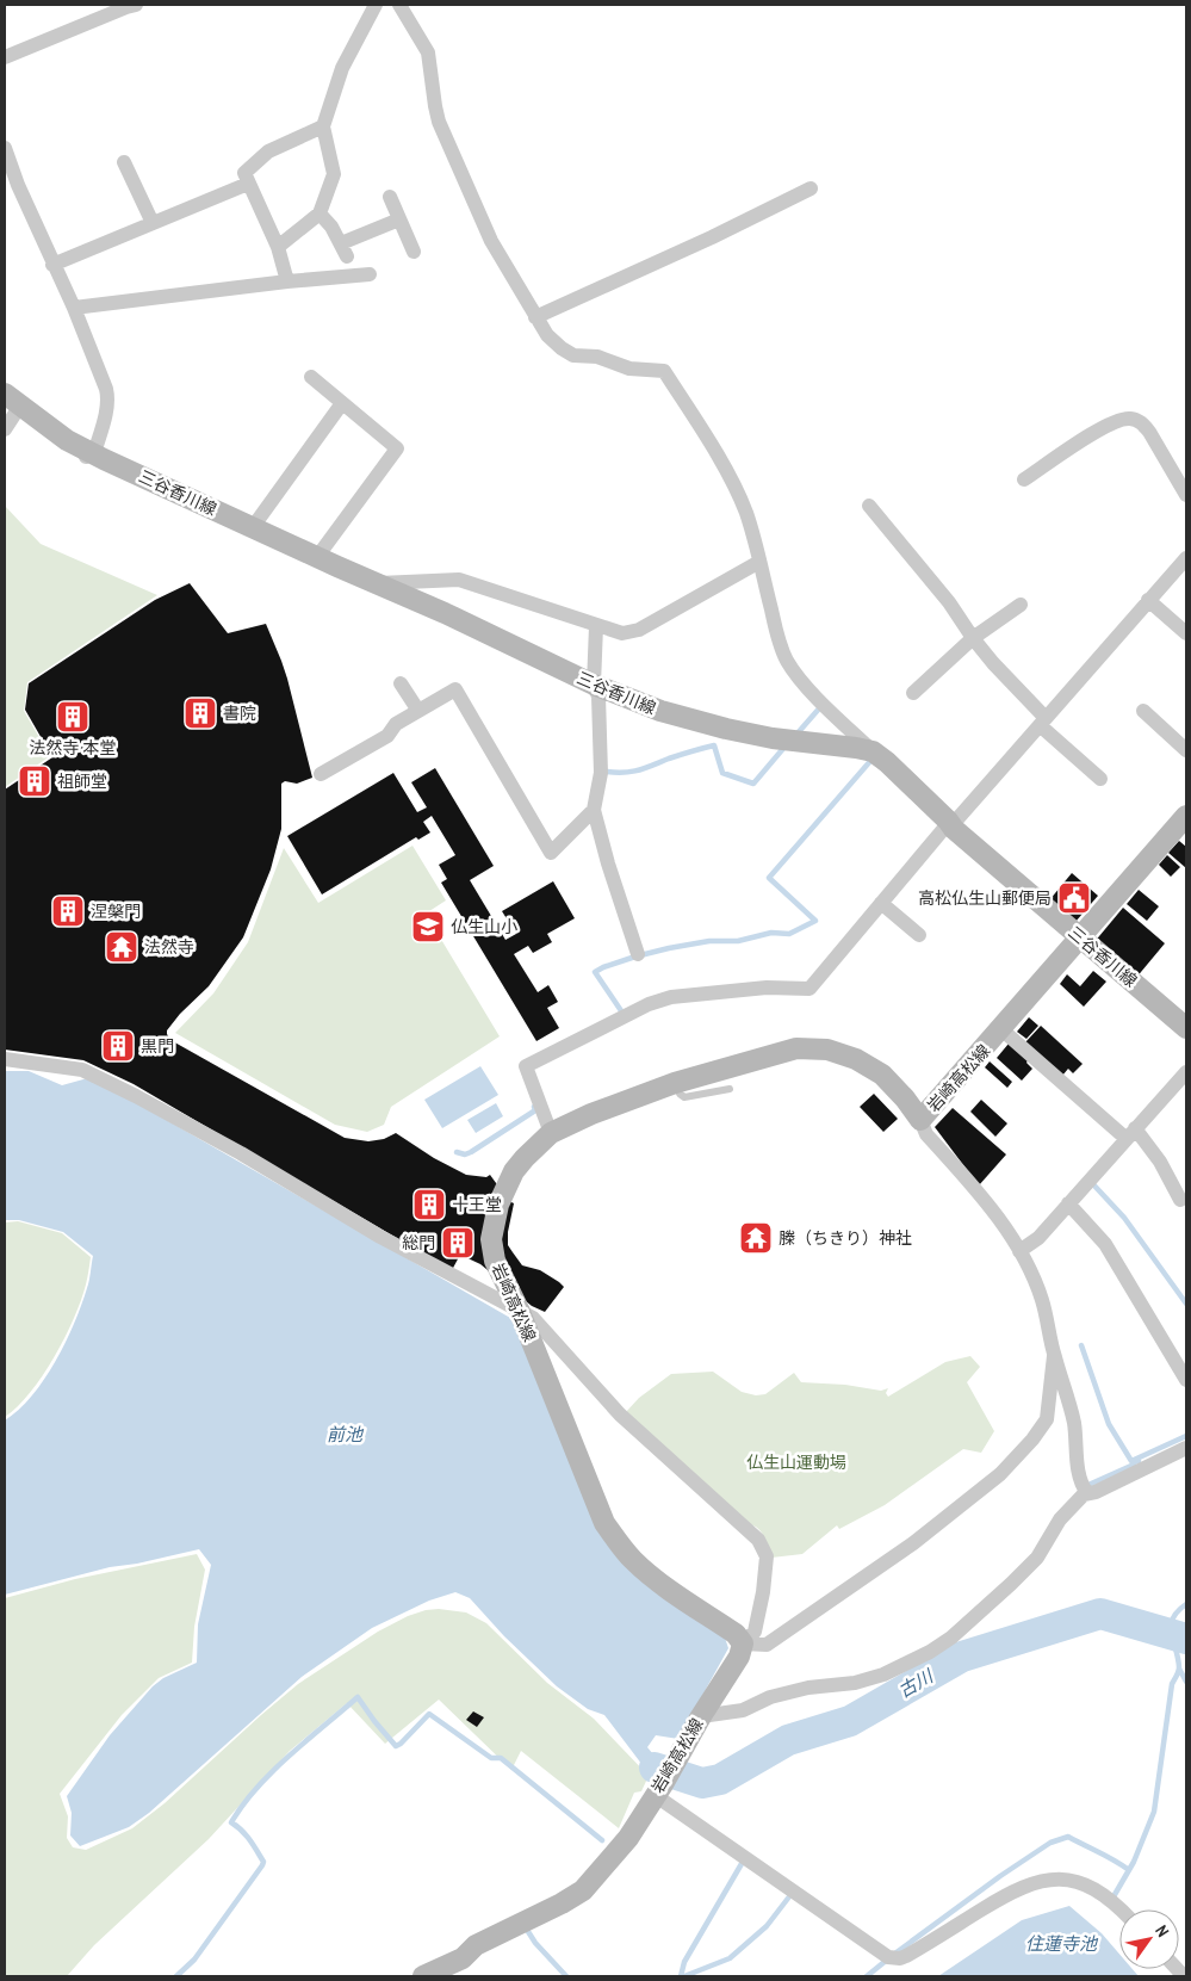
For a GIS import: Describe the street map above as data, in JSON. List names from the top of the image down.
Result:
{
  "streets": {
    "main road": ["三谷香川線", "岩崎高松線"]
  },
  "crossings": [
    ["三谷香川線", "岩崎高松線"]
  ],
  "water": ["前池", "古川", "住蓮寺池"],
  "parks": ["仏生山運動場"],
  "places": {
    "building": [
      "書院",
      "法然寺 本堂",
      "祖師堂",
      "涅槃門",
      "黒門",
      "十王堂",
      "総門"
    ],
    "public building": ["高松仏生山郵便局"],
    "school or university": ["仏生山小"],
    "temple": ["法然寺", "榺（ちきり）神社"]
  },
  "north": "top right"
}
